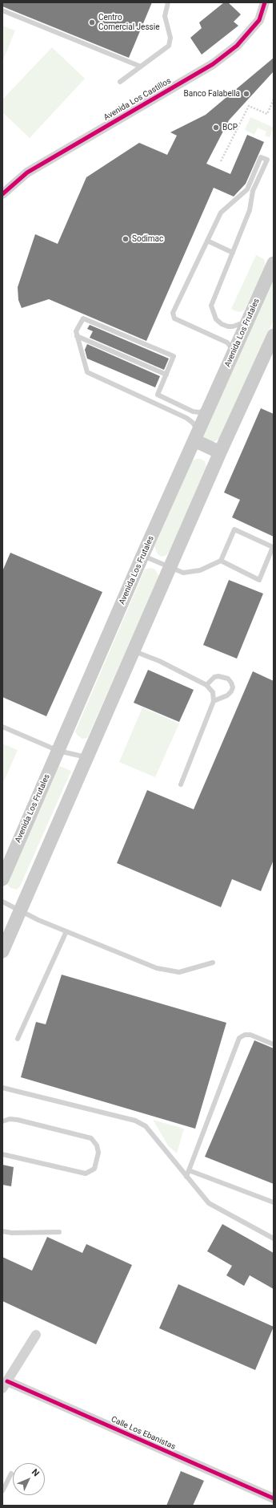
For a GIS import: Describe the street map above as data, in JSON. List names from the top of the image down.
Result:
{
  "streets": {
    "main road": ["Avenida Los Frutales"],
    "street": ["Avenida Los Castillos", "Calle Los Ebanistas"]
  },
  "places": [
    "Centro Comercial Jessie",
    "Banco Falabella",
    "BCP",
    "Sodimac"
  ],
  "north": "top right"
}
